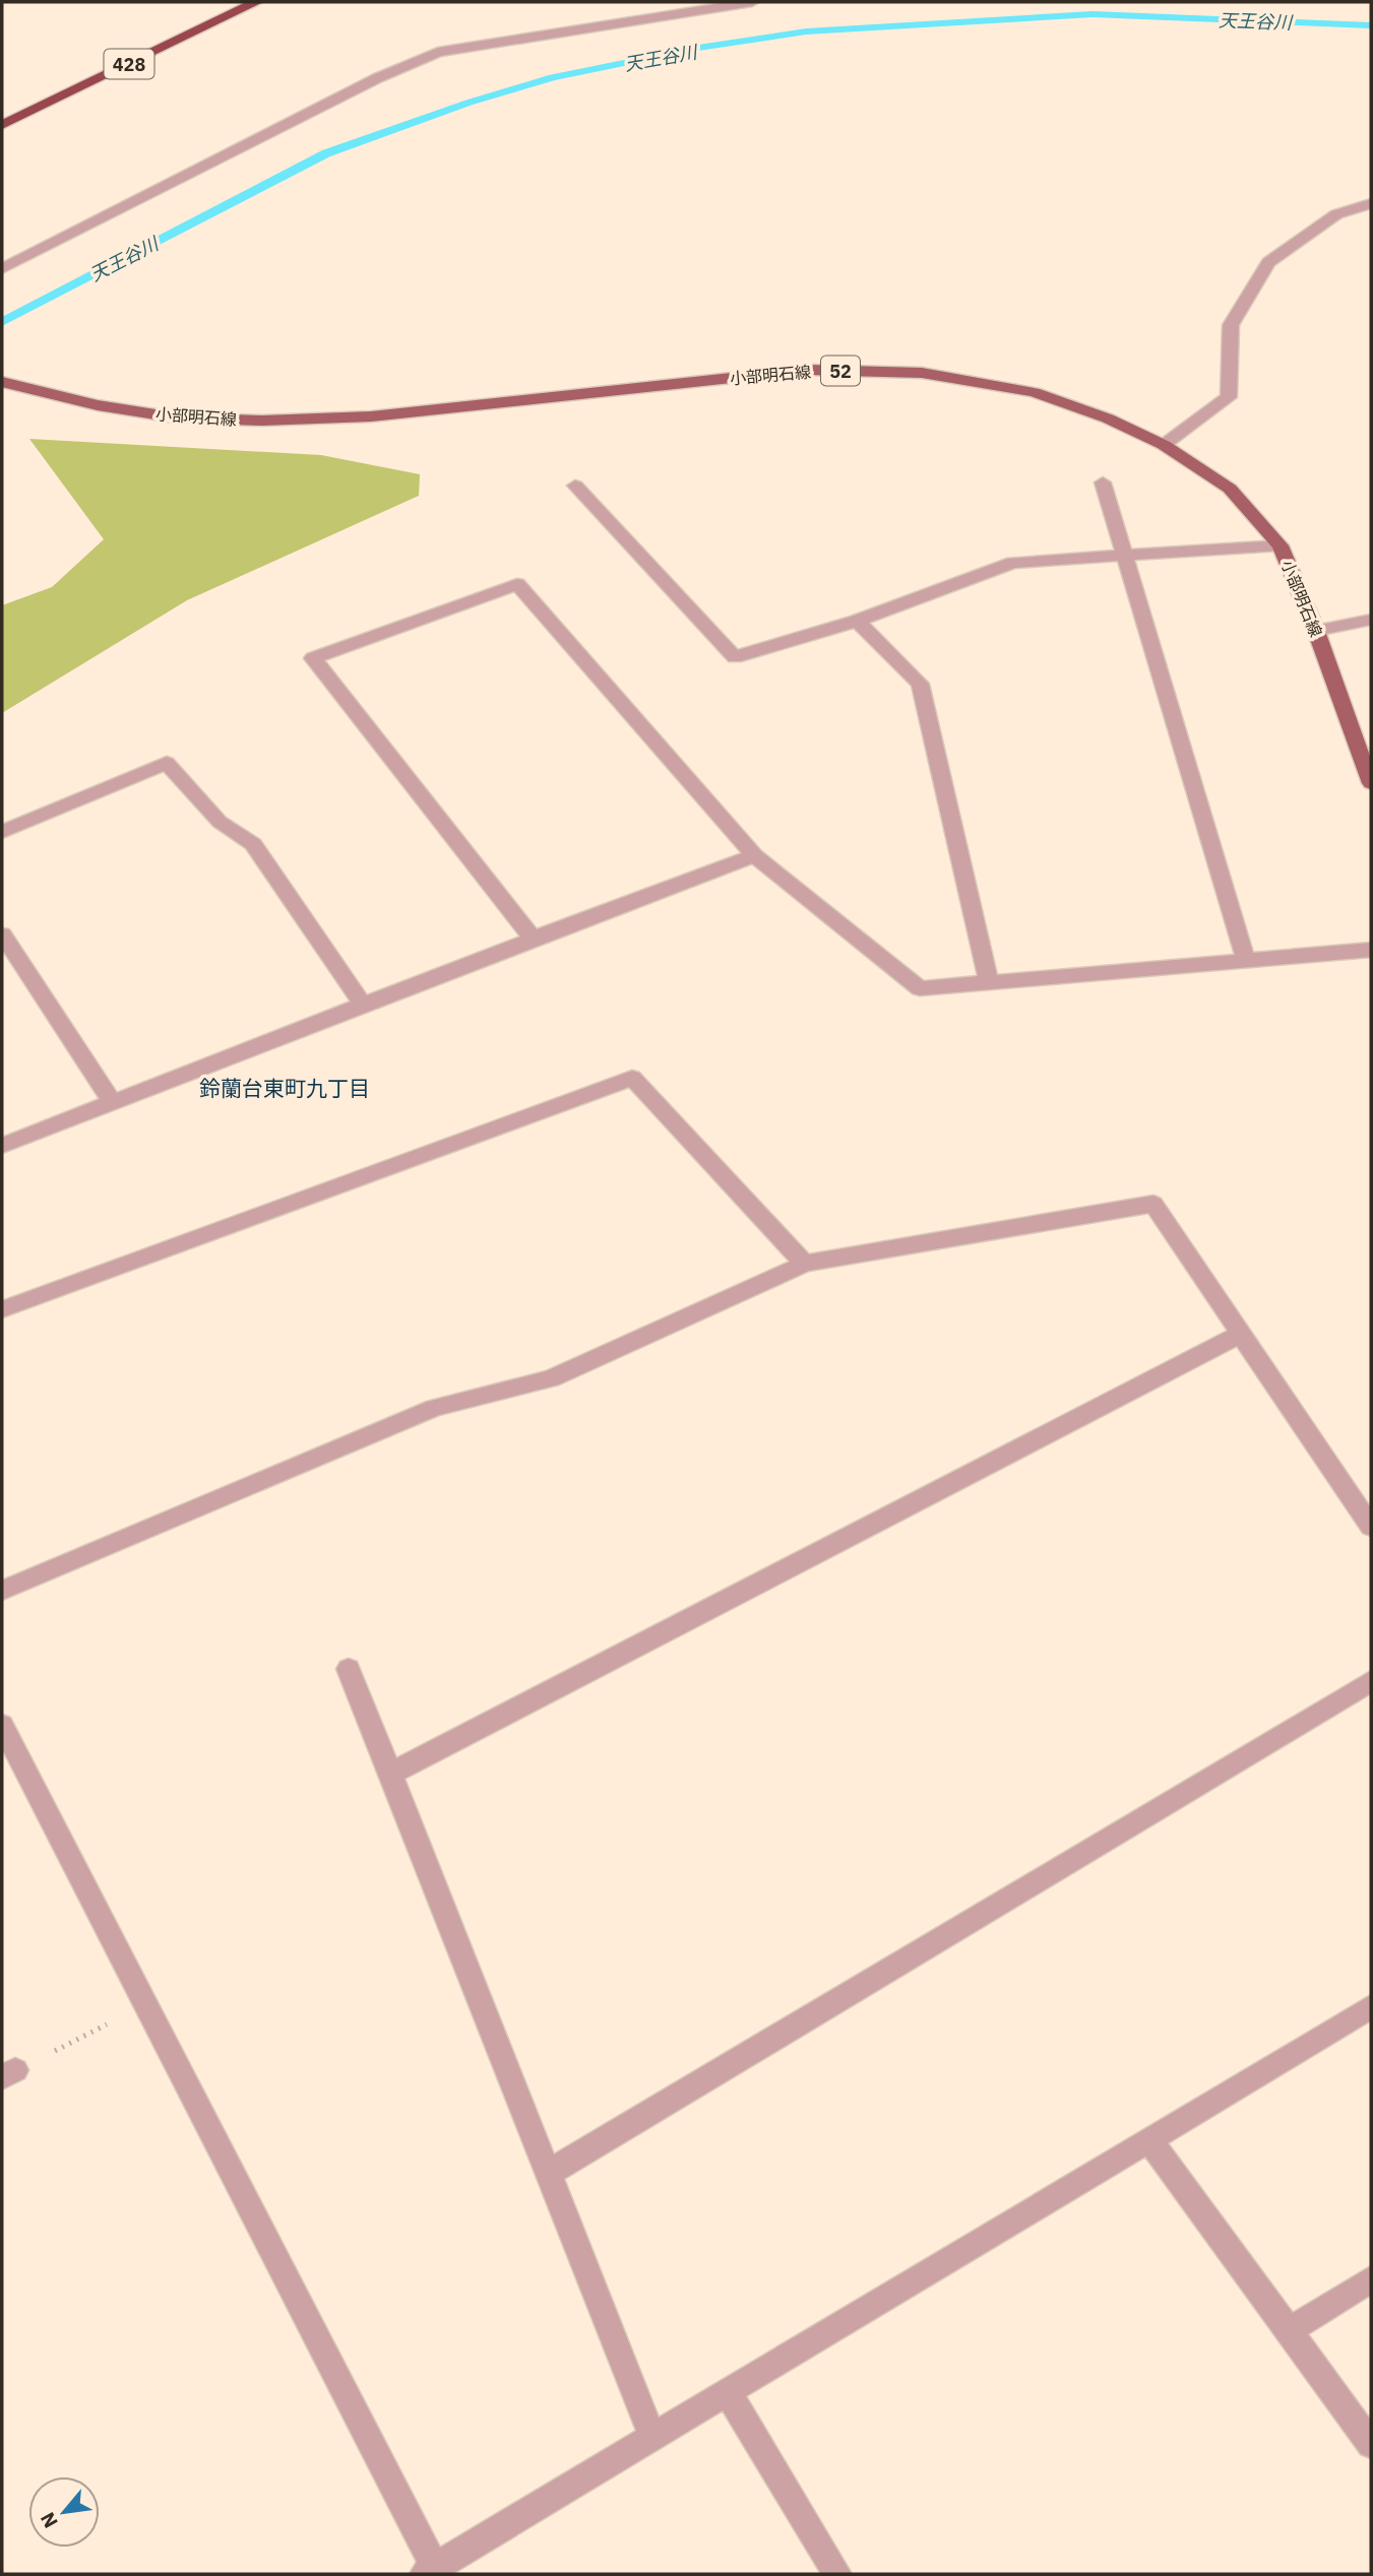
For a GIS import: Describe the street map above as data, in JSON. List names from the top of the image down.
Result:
{
  "streets": {
    "highway": ["428"],
    "main road": ["52", "小部明石線"]
  },
  "districts": ["鈴蘭台東町九丁目"],
  "water": ["天王谷川"],
  "north": "bottom left"
}
